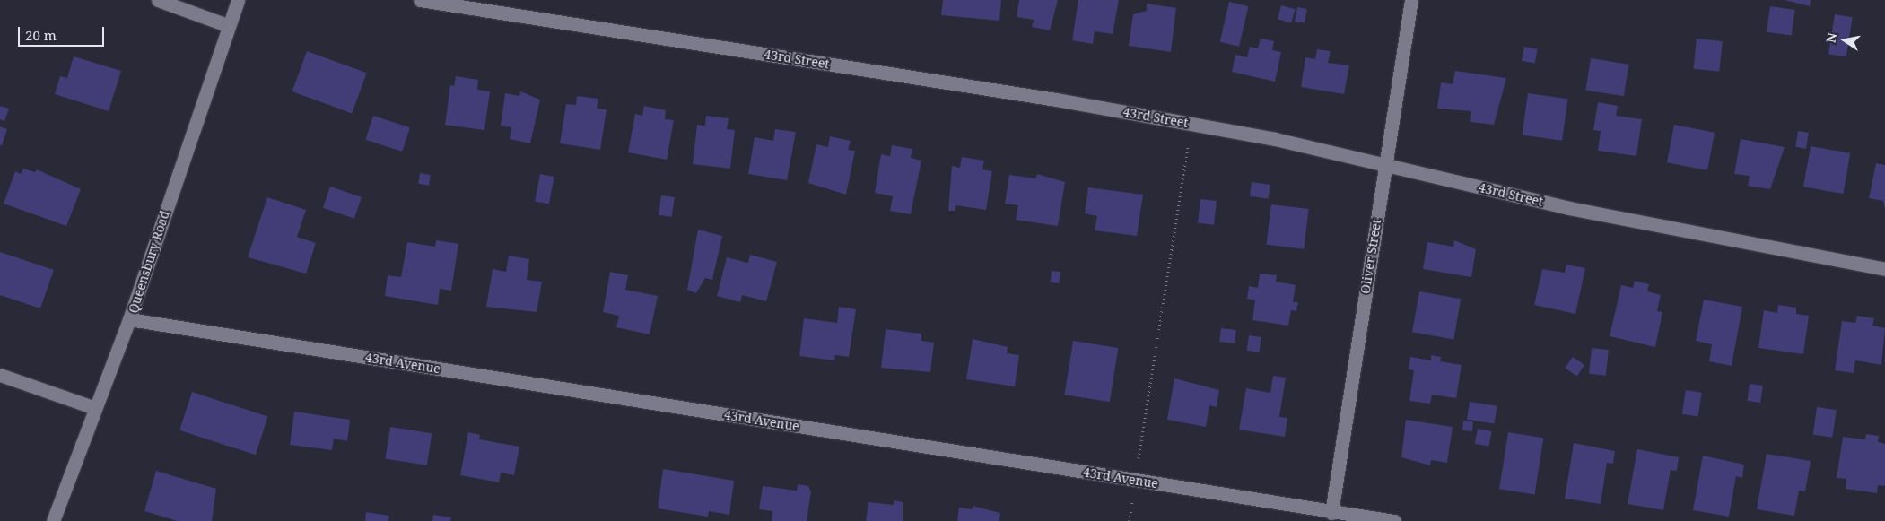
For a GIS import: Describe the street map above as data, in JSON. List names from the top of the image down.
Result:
{
  "streets": {
    "street": [
      "43rd Street",
      "Oliver Street",
      "Queensbury Road",
      "43rd Avenue"
    ]
  },
  "crossings": [
    ["43rd Street", "Oliver Street"],
    ["Oliver Street", "43rd Avenue"],
    ["Queensbury Road", "43rd Avenue"]
  ],
  "scale_bar": "20 m",
  "north": "left"
}
